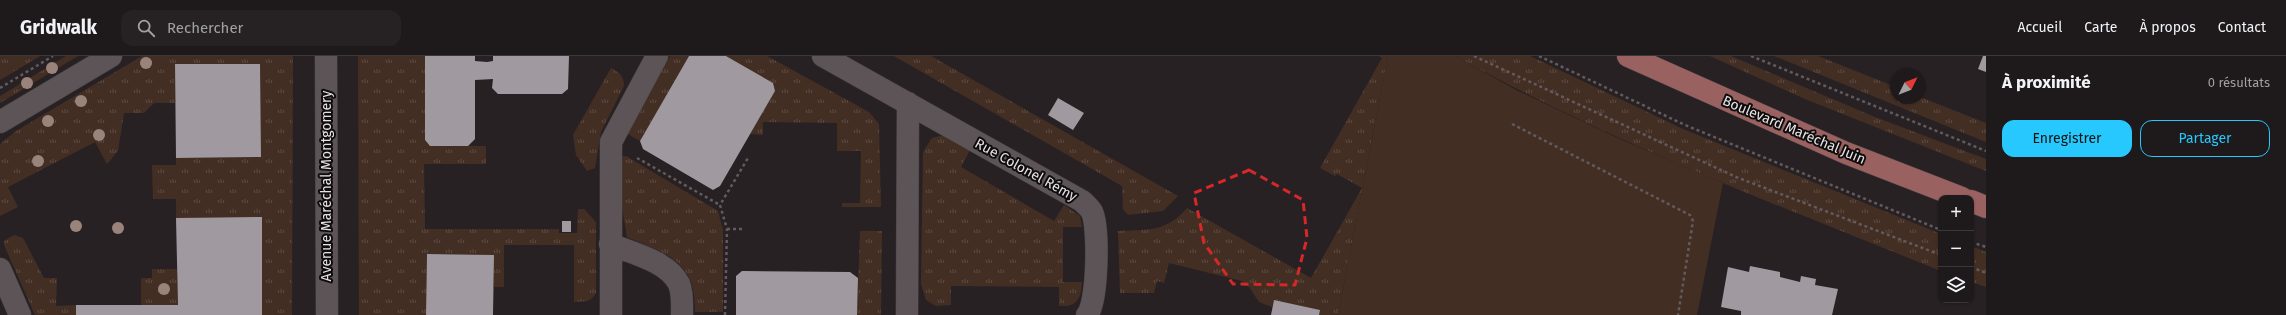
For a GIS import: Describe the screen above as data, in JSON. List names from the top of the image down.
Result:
{
  "streets": {
    "main road": ["Boulevard Maréchal Juin"],
    "street": ["Rue Colonel Rémy", "Avenue Maréchal Montgomery"]
  },
  "north": "top right",
  "page": {
    "header": "Gridwalk",
    "search": "Rechercher",
    "nav": [
      "Accueil",
      "Carte",
      "À propos",
      "Contact"
    ],
    "heading": ["À proximité", "0 résultats"],
    "buttons": ["Enregistrer", "Partager"],
    "map_buttons": ["+", "−"]
  }
}
